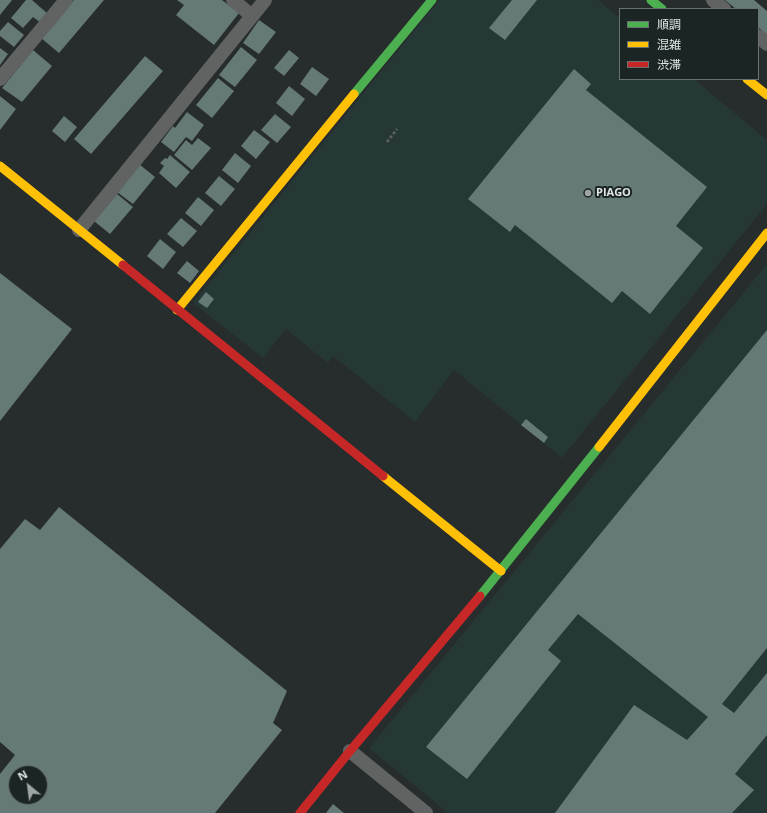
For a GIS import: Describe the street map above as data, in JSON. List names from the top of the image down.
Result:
{
  "places": ["PIAGO"],
  "legend": ["順調", "混雑", "渋滞"],
  "north": "top left"
}
